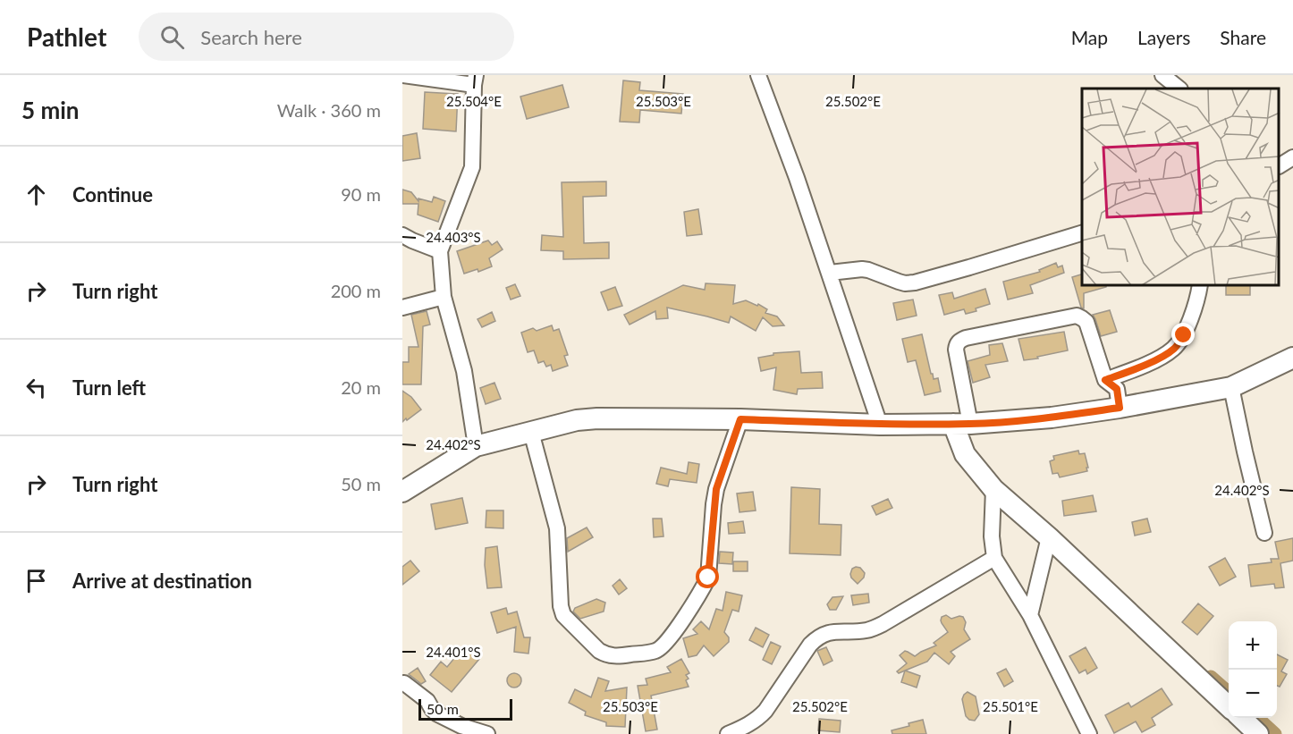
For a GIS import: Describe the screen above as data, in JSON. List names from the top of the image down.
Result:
{
  "scale_bar": "50 m",
  "page": {
    "header": "Pathlet",
    "search": "Search here",
    "nav": ["Map", "Layers", "Share"],
    "heading": ["5 min", "Walk · 360 m"],
    "list": [
      ["Continue", "90 m"],
      ["Turn right", "200 m"],
      ["Turn left", "20 m"],
      ["Turn right", "50 m"],
      "Arrive at destination"
    ],
    "map_buttons": ["+", "−"],
    "scale": "50 m"
  },
  "coordinates": [
    "25.504°E",
    "25.503°E",
    "25.502°E",
    "24.403°S",
    "24.402°S",
    "24.401°S",
    "25.501°E"
  ]
}
